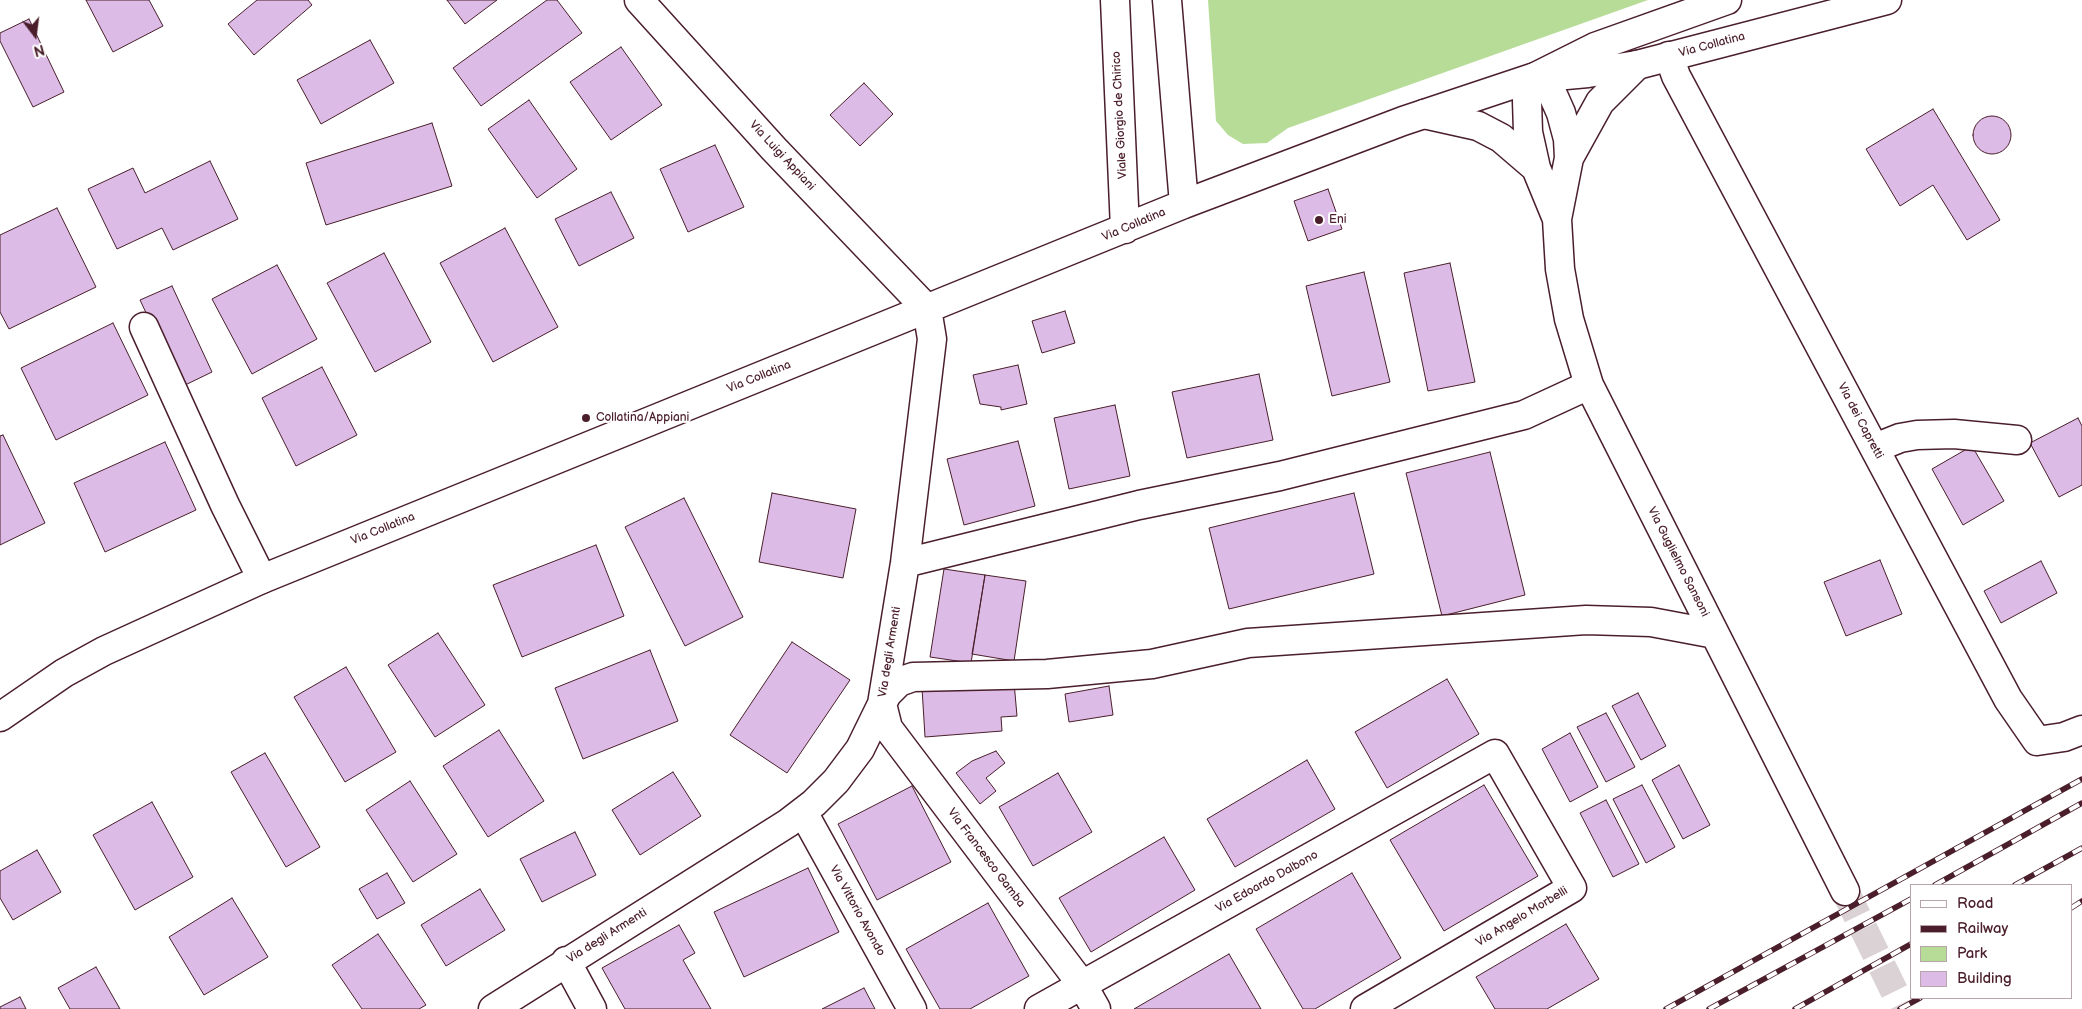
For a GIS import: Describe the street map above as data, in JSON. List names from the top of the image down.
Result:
{
  "streets": {
    "street": [
      "Via Collatina",
      "Viale Giorgio de Chirico",
      "Via Luigi Appiani",
      "Via dei Capretti",
      "Via Guglielmo Sansoni",
      "Via degli Armenti",
      "Via Francesco Gamba",
      "Via Edoardo Dalbono",
      "Via Vittorio Avondo",
      "Via Angelo Morbelli"
    ]
  },
  "crossings": [
    ["Via Collatina", "Viale Giorgio de Chirico"],
    ["Via Collatina", "Via Luigi Appiani"],
    ["Via Collatina", "Via dei Capretti"],
    ["Via Collatina", "Via degli Armenti"],
    ["Via Luigi Appiani", "Via degli Armenti"],
    ["Via degli Armenti", "Via Francesco Gamba"],
    ["Via degli Armenti", "Via Vittorio Avondo"],
    ["Via Francesco Gamba", "Via Edoardo Dalbono"],
    ["Via Edoardo Dalbono", "Via Angelo Morbelli"]
  ],
  "places": ["Eni", "Collatina/Appiani"],
  "legend": [
    "Road",
    "Railway",
    "Park",
    "Building"
  ],
  "north": "bottom"
}
